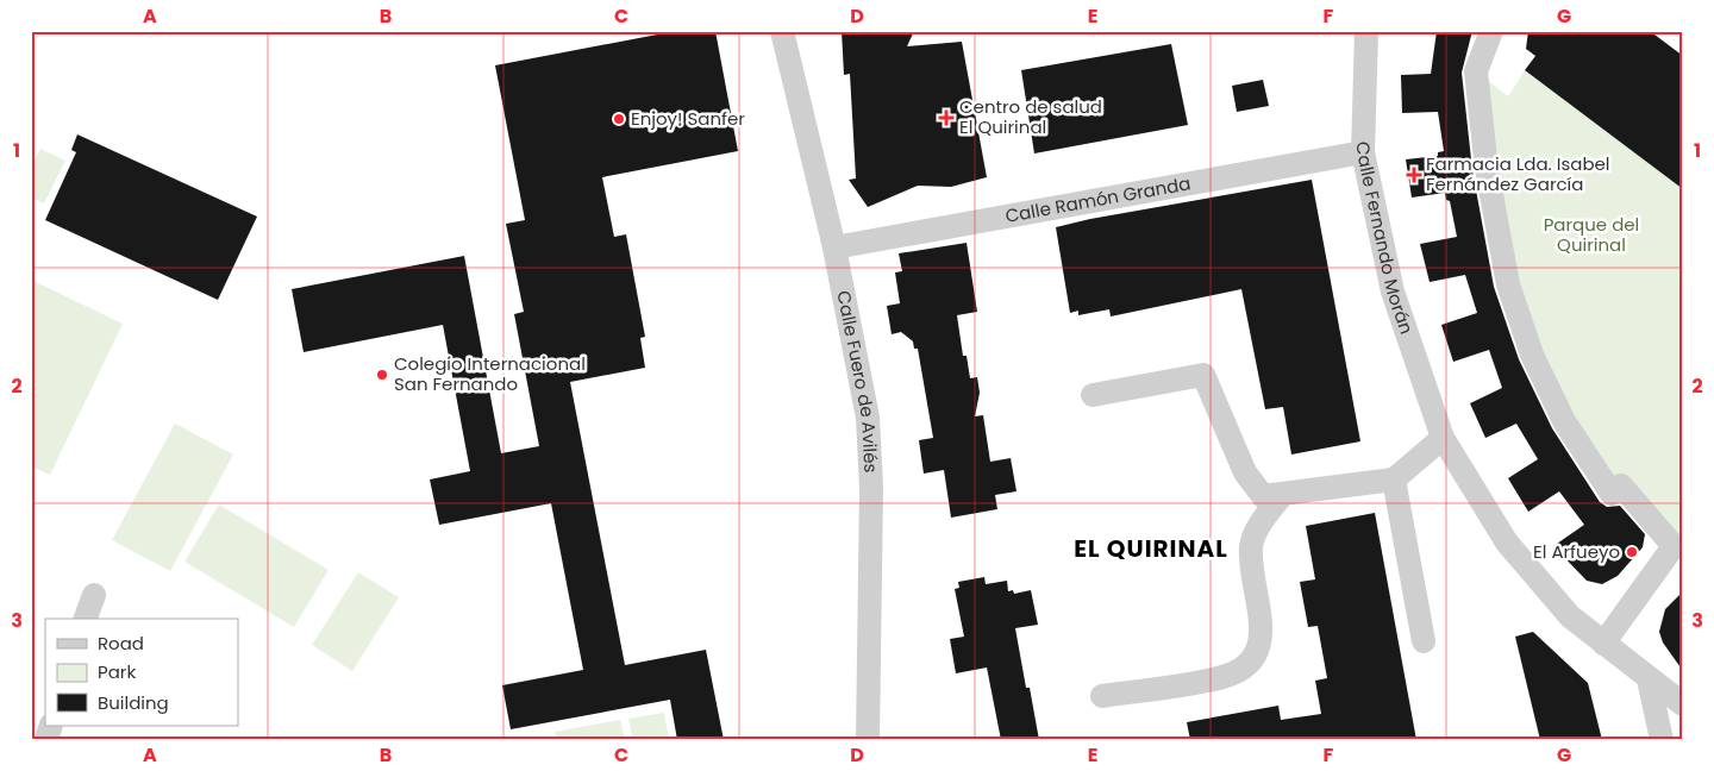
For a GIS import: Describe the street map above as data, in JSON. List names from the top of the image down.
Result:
{
  "streets": {
    "street": ["Calle Ramón Granda", "Calle Fernando Morán", "Calle Fuero de Avilés"]
  },
  "crossings": [
    ["Calle Ramón Granda", "Calle Fernando Morán"],
    ["Calle Ramón Granda", "Calle Fuero de Avilés"]
  ],
  "districts": ["EL QUIRINAL"],
  "parks": ["Parque del Quirinal"],
  "places": {
    "health": ["Centro de salud El Quirinal", "Farmacia Lda. Isabel Fernández García"],
    "other": ["Enjoy! Sanfer", "Colegio Internacional San Fernando", "El Arfueyo"]
  },
  "legend": ["Road", "Park", "Building"],
  "grid": {
    "columns": [
      "A",
      "B",
      "C",
      "D",
      "E",
      "F",
      "G"
    ],
    "rows": ["1", "2", "3"]
  }
}
